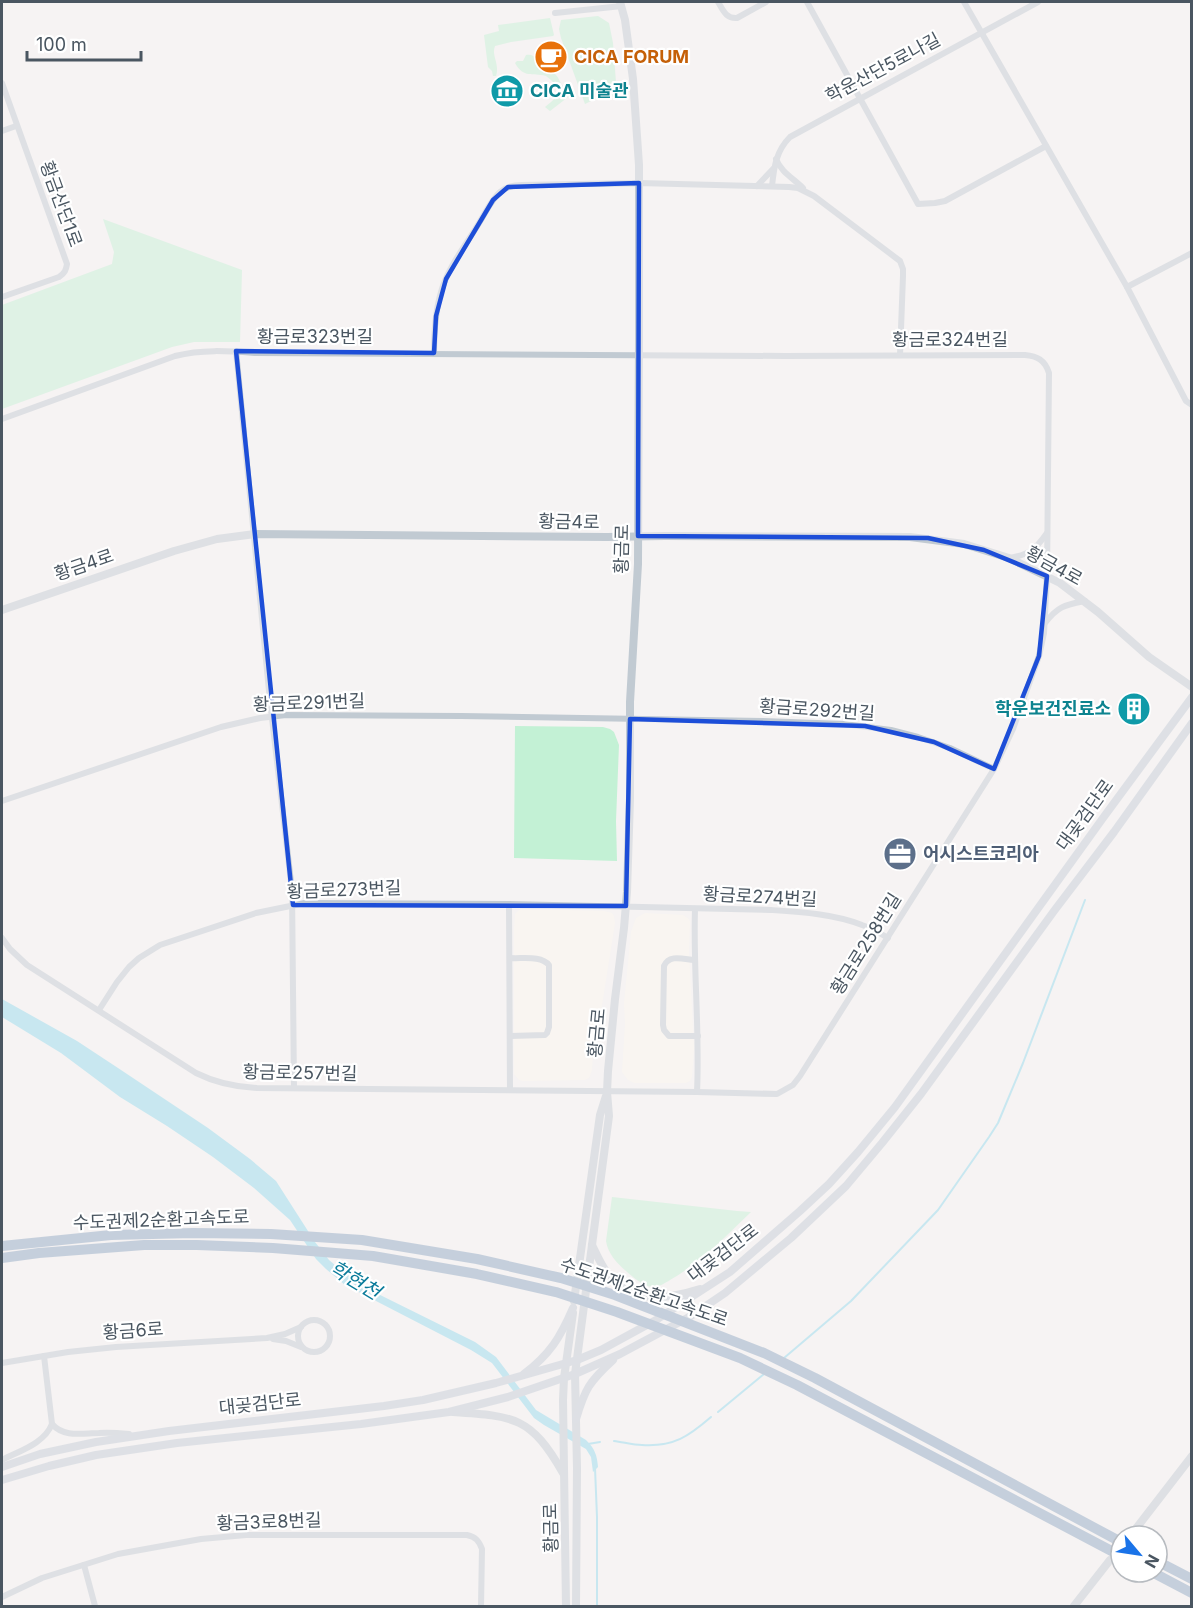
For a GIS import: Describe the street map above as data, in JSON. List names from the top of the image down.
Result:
{
  "streets": {
    "highway": ["수도권제2순환고속도로"],
    "main road": ["대곶검단로"],
    "street": [
      "학운산단5로나길",
      "황금산단1로",
      "황금로323번길",
      "황금로324번길",
      "황금4로",
      "황금로",
      "황금로291번길",
      "황금로292번길",
      "황금로273번길",
      "황금로274번길",
      "황금로258번길",
      "황금로257번길",
      "황금6로",
      "황금3로8번길"
    ]
  },
  "crossings": [
    ["황금로323번길", "황금로324번길"],
    ["황금로323번길", "황금로"],
    ["황금로324번길", "황금4로"],
    ["황금로324번길", "황금로"],
    ["황금로324번길", "황금로258번길"],
    ["황금4로", "황금로"],
    ["황금4로", "황금로258번길"],
    ["황금로", "황금로291번길"],
    ["황금로", "황금로292번길"],
    ["황금로", "대곶검단로"],
    ["황금로", "황금로273번길"],
    ["황금로", "황금로274번길"],
    ["황금로", "황금로258번길"],
    ["황금로", "황금로257번길"],
    ["황금로291번길", "황금로292번길"],
    ["황금로292번길", "황금로258번길"],
    ["황금로273번길", "황금로274번길"],
    ["황금로273번길", "황금로257번길"],
    ["황금로274번길", "황금로258번길"],
    ["황금로258번길", "황금로257번길"]
  ],
  "water": ["학현천"],
  "places": {
    "cafe": ["CICA FORUM"],
    "museum": ["CICA 미술관"],
    "building": ["학운보건진료소"],
    "office": ["어시스트코리아"]
  },
  "scale_bar": "100 m",
  "north": "bottom right"
}
